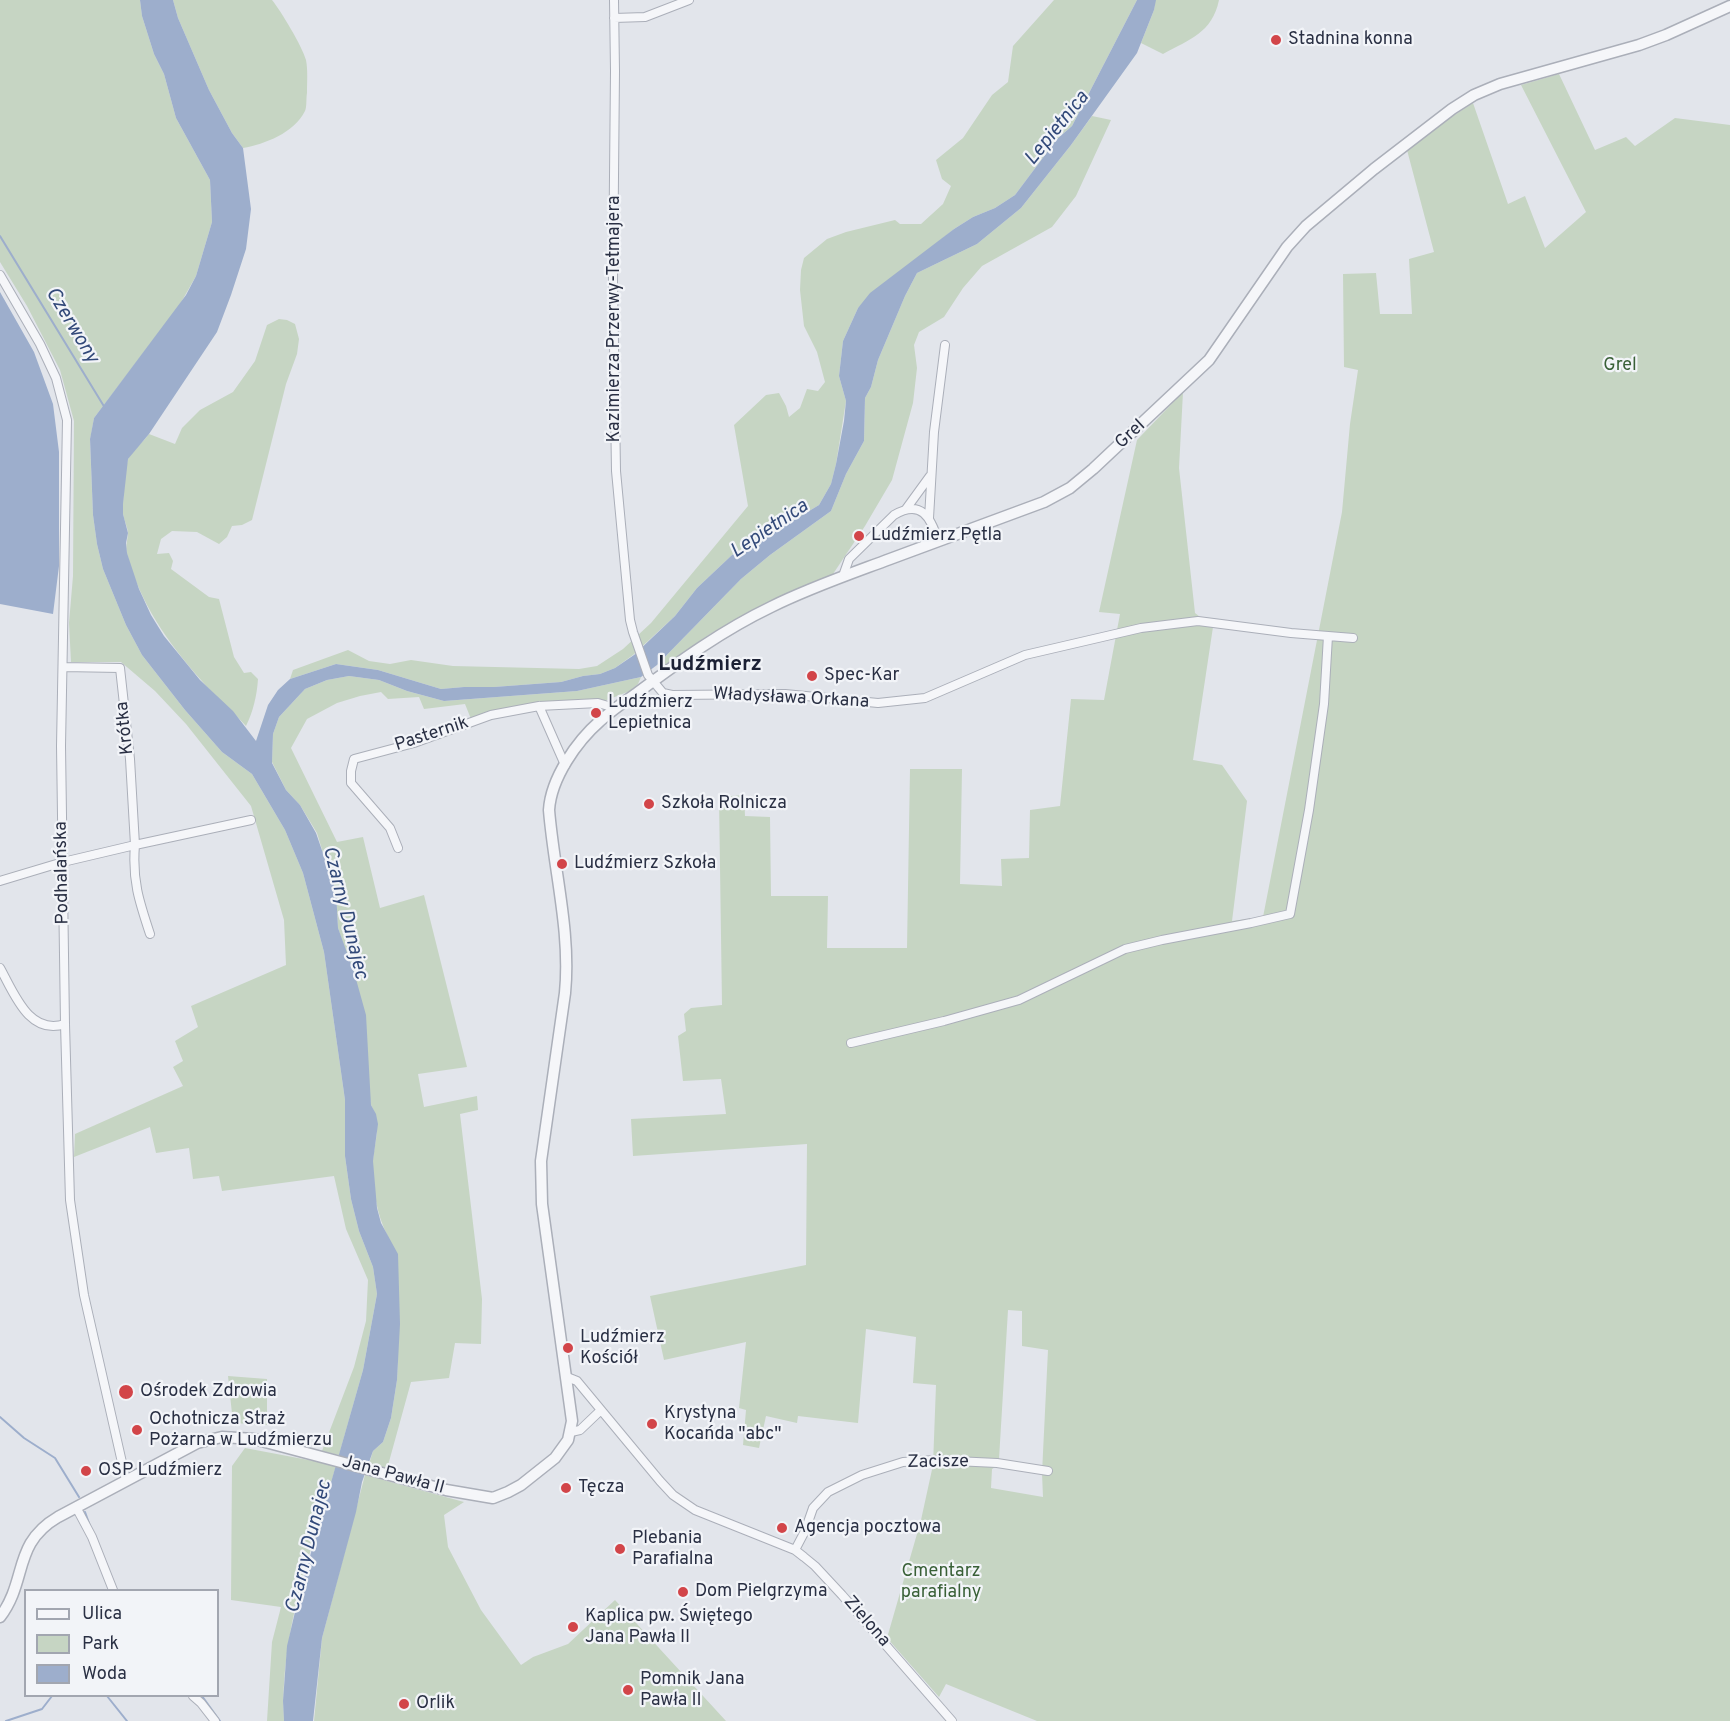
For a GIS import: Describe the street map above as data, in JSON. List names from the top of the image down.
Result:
{
  "streets": {
    "street": [
      "Kazimierza Przerwy-Tetmajera",
      "Grel",
      "Władysława Orkana",
      "Krótka",
      "Pasternik",
      "Podhalańska",
      "Zacisze",
      "Jana Pawła II",
      "Zielona"
    ]
  },
  "crossings": [
    ["Kazimierza Przerwy-Tetmajera", "Grel"],
    ["Kazimierza Przerwy-Tetmajera", "Władysława Orkana"],
    ["Grel", "Władysława Orkana"],
    ["Krótka", "Podhalańska"],
    ["Podhalańska", "Jana Pawła II"],
    ["Zacisze", "Zielona"]
  ],
  "districts": ["Ludźmierz"],
  "water": ["Lepietnica", "Czerwony", "Czarny Dunajec"],
  "parks": ["Grel", "Cmentarz parafialny"],
  "places": [
    "Stadnina konna",
    "Ludźmierz Pętla",
    "Spec-Kar",
    "Ludźmierz Lepietnica",
    "Szkoła Rolnicza",
    "Ludźmierz Szkoła",
    "Ludźmierz Kościół",
    "Ośrodek Zdrowia",
    "Krystyna Kocańda \"abc\"",
    "Ochotnicza Straż Pożarna w Ludźmierzu",
    "OSP Ludźmierz",
    "Tęcza",
    "Agencja pocztowa",
    "Plebania Parafialna",
    "Dom Pielgrzyma",
    "Kaplica pw. Świętego Jana Pawła II",
    "Pomnik Jana Pawła II",
    "Orlik"
  ],
  "legend": ["Ulica", "Park", "Woda"]
}
